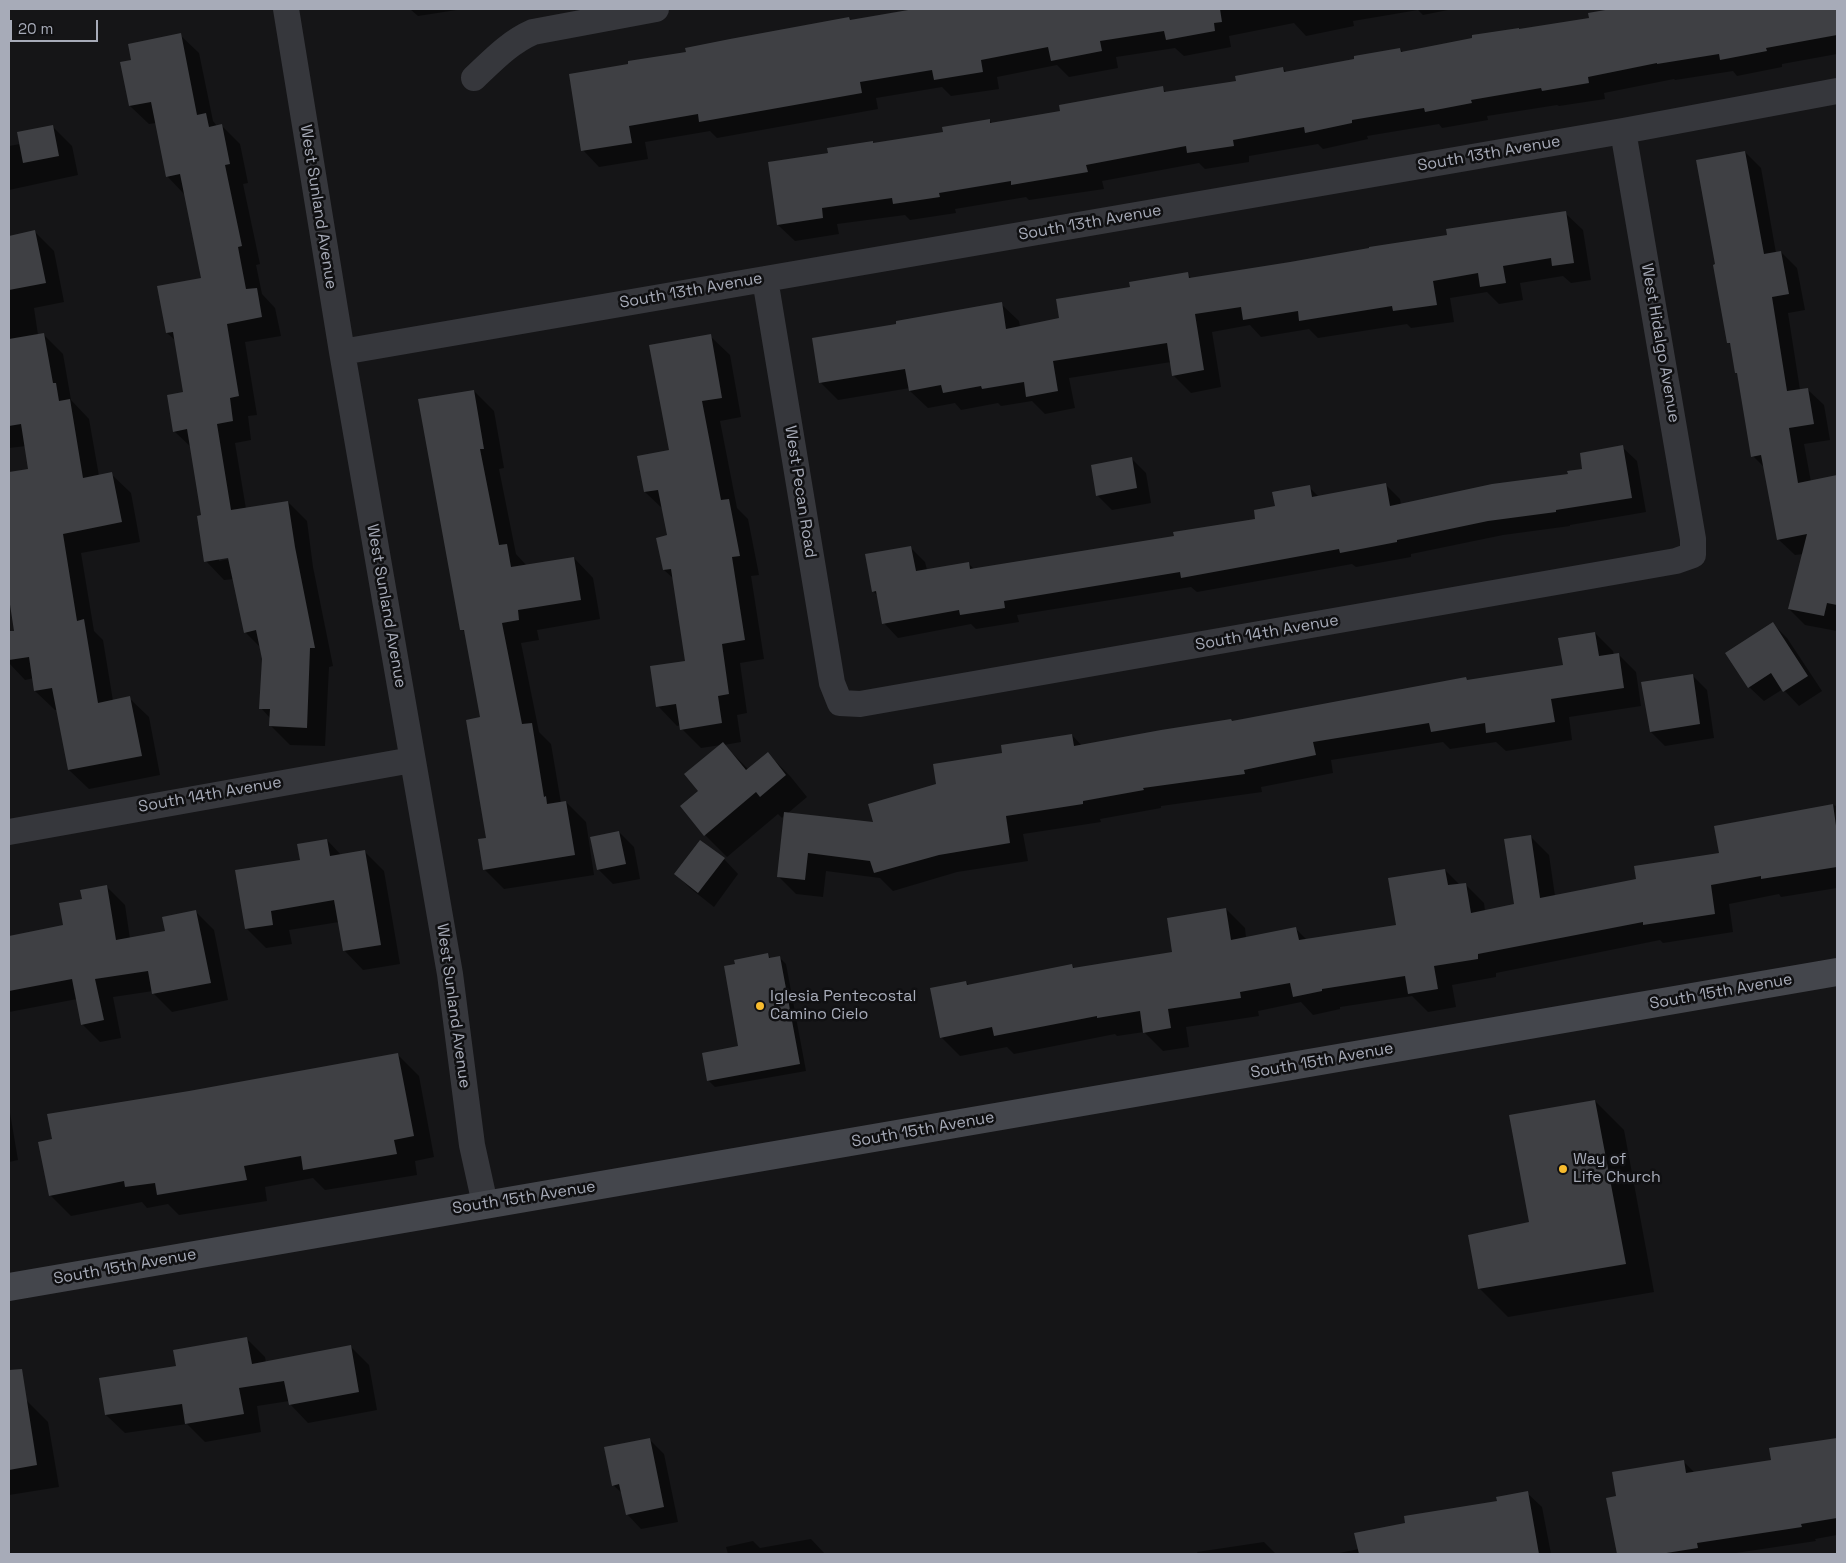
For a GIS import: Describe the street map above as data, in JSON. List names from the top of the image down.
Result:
{
  "streets": {
    "street": [
      "South 13th Avenue",
      "West Sunland Avenue",
      "West Hidalgo Avenue",
      "West Pecan Road",
      "South 14th Avenue",
      "South 15th Avenue"
    ]
  },
  "crossings": [
    ["South 13th Avenue", "West Sunland Avenue"],
    ["South 13th Avenue", "West Hidalgo Avenue"],
    ["South 13th Avenue", "West Pecan Road"],
    ["West Sunland Avenue", "South 14th Avenue"],
    ["West Sunland Avenue", "South 15th Avenue"],
    ["West Hidalgo Avenue", "South 14th Avenue"],
    ["West Pecan Road", "South 14th Avenue"]
  ],
  "places": ["Iglesia Pentecostal Camino Cielo", "Way of Life Church"],
  "scale_bar": "20 m"
}
